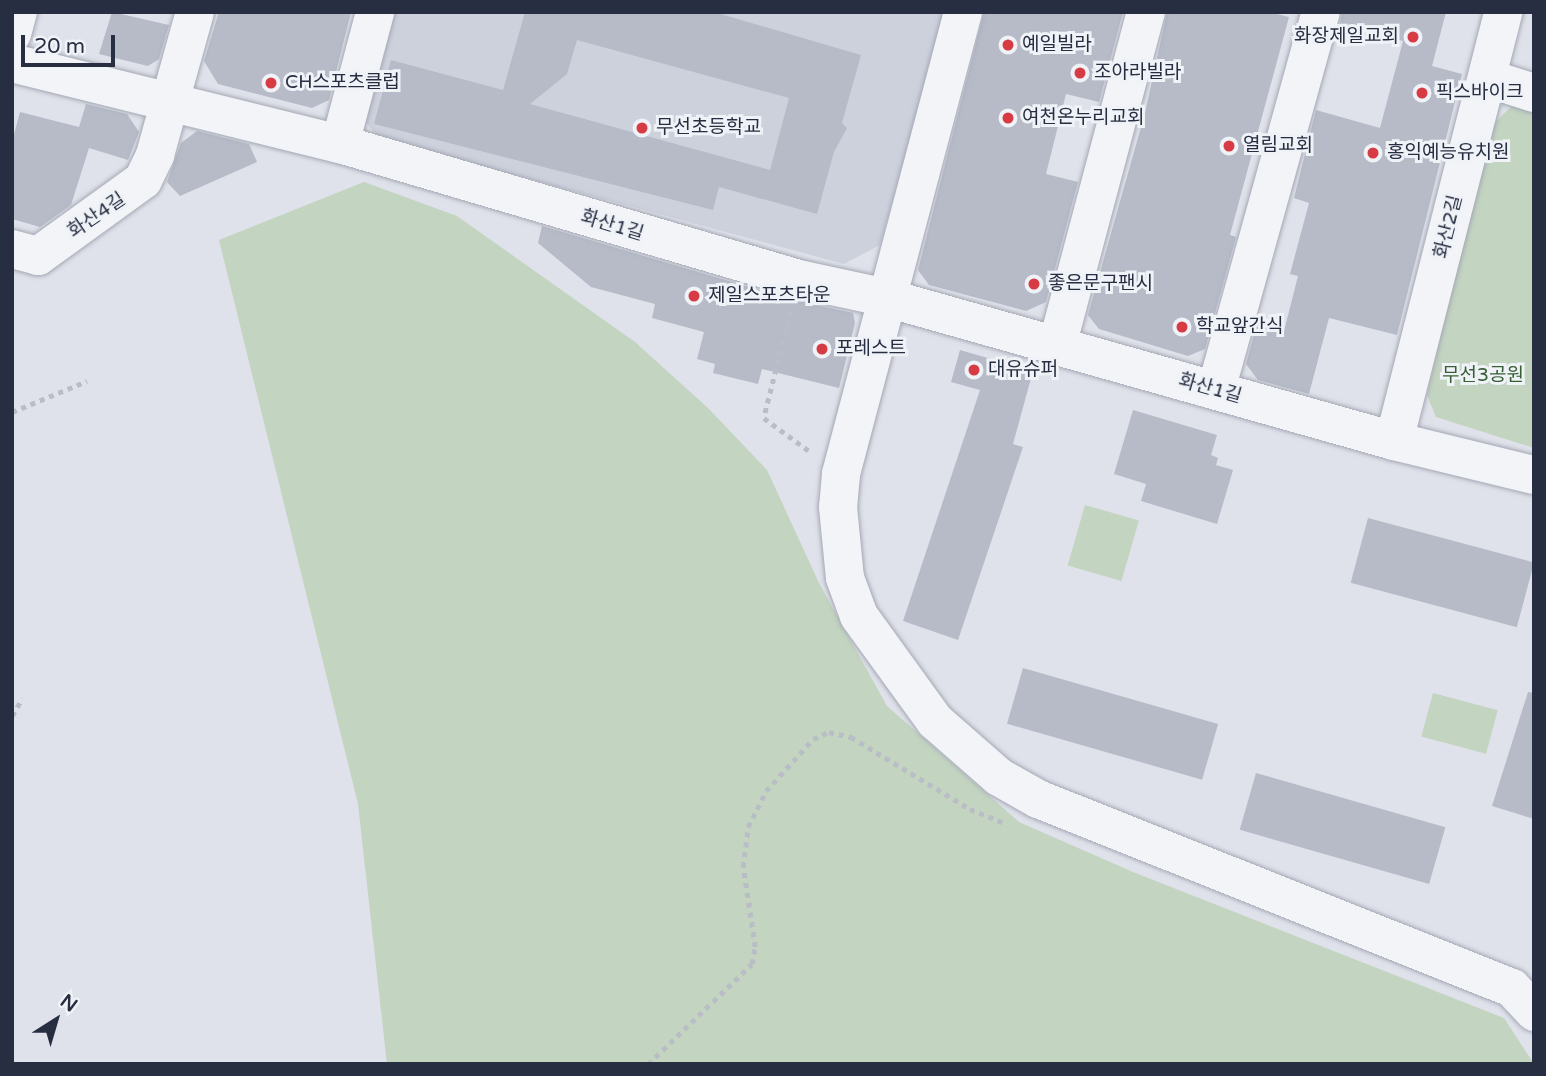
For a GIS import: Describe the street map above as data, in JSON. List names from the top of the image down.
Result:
{
  "streets": {
    "street": ["화산4길", "화산1길", "화산2길"]
  },
  "crossings": [
    ["화산4길", "화산1길"],
    ["화산1길", "화산2길"]
  ],
  "parks": ["무선3공원"],
  "places": [
    "화장제일교회",
    "예일빌라",
    "조아라빌라",
    "CH스포츠클럽",
    "픽스바이크",
    "여천온누리교회",
    "무선초등학교",
    "열림교회",
    "홍익예능유치원",
    "좋은문구팬시",
    "제일스포츠타운",
    "학교앞간식",
    "포레스트",
    "대유슈퍼"
  ],
  "scale_bar": "20 m",
  "north": "top right"
}
